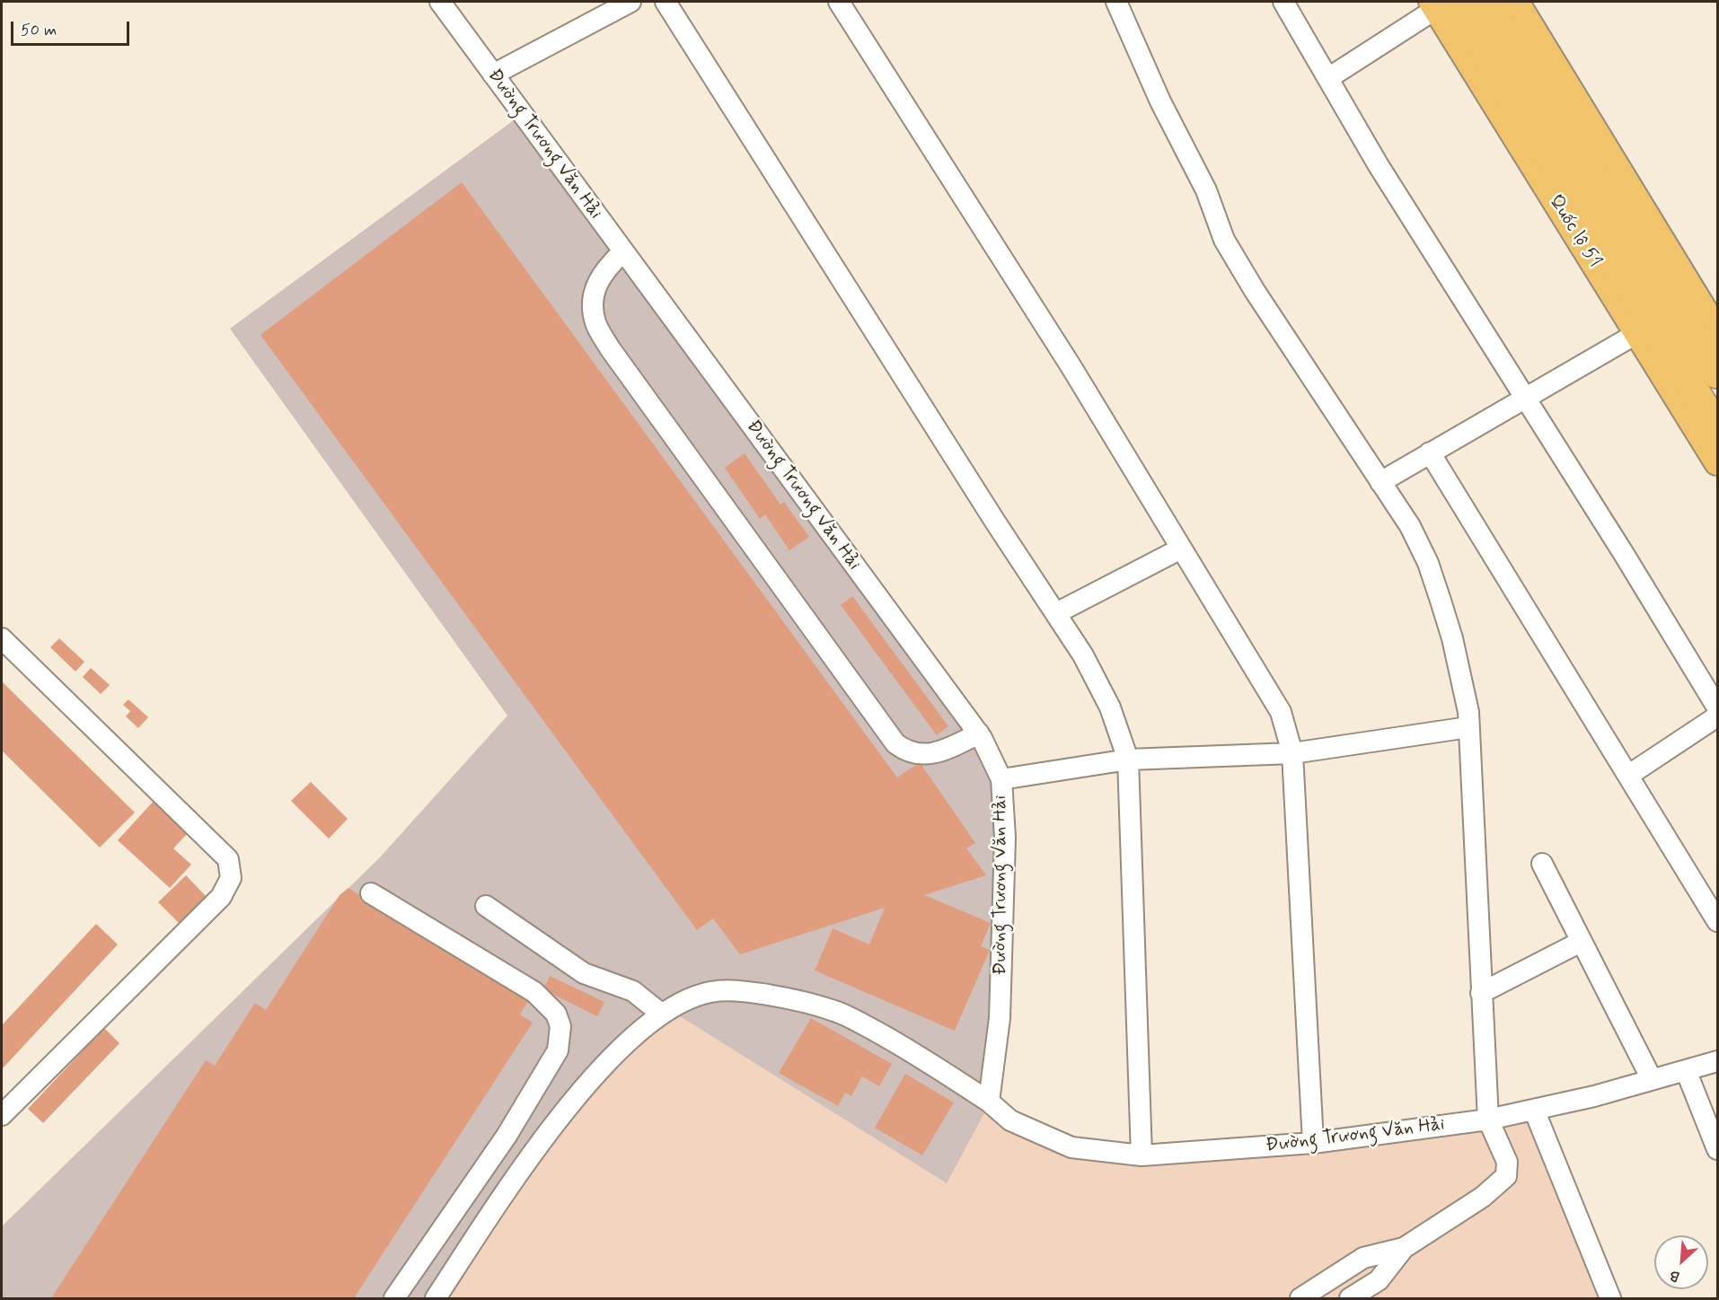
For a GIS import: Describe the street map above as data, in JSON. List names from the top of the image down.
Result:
{
  "streets": {
    "highway": ["Quốc lộ 51"],
    "street": ["Đường Trương Văn Hải"]
  },
  "scale_bar": "50 m",
  "north": "bottom left"
}
